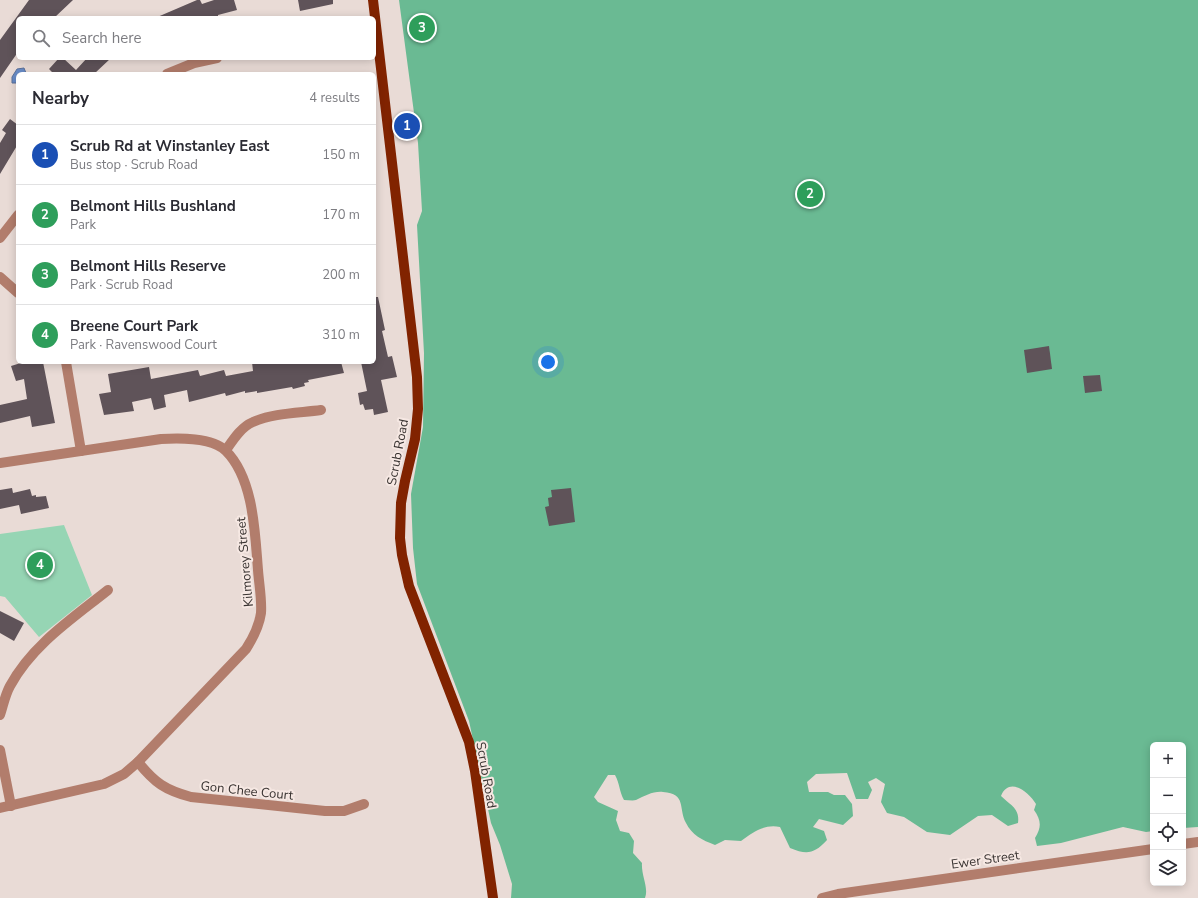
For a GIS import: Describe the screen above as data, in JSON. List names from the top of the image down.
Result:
{
  "streets": {
    "main road": ["Scrub Road"],
    "street": ["Kilmorey Street", "Gon Chee Court", "Ewer Street"]
  },
  "crossings": [
    ["Kilmorey Street", "Gon Chee Court"]
  ],
  "page": {
    "pins": [
      "3",
      "1",
      "2",
      "4"
    ],
    "search": "Search here",
    "heading": ["Nearby", "4 results"],
    "list": [
      {
        "mark": "1",
        "name": "Scrub Rd at Winstanley East",
        "note": "Bus stop · Scrub Road",
        "value": "150 m"
      },
      {
        "mark": "2",
        "name": "Belmont Hills Bushland",
        "note": "Park",
        "value": "170 m"
      },
      {
        "mark": "3",
        "name": "Belmont Hills Reserve",
        "note": "Park · Scrub Road",
        "value": "200 m"
      },
      {
        "mark": "4",
        "name": "Breene Court Park",
        "note": "Park · Ravenswood Court",
        "value": "310 m"
      }
    ],
    "map_buttons": ["+", "−"]
  }
}
